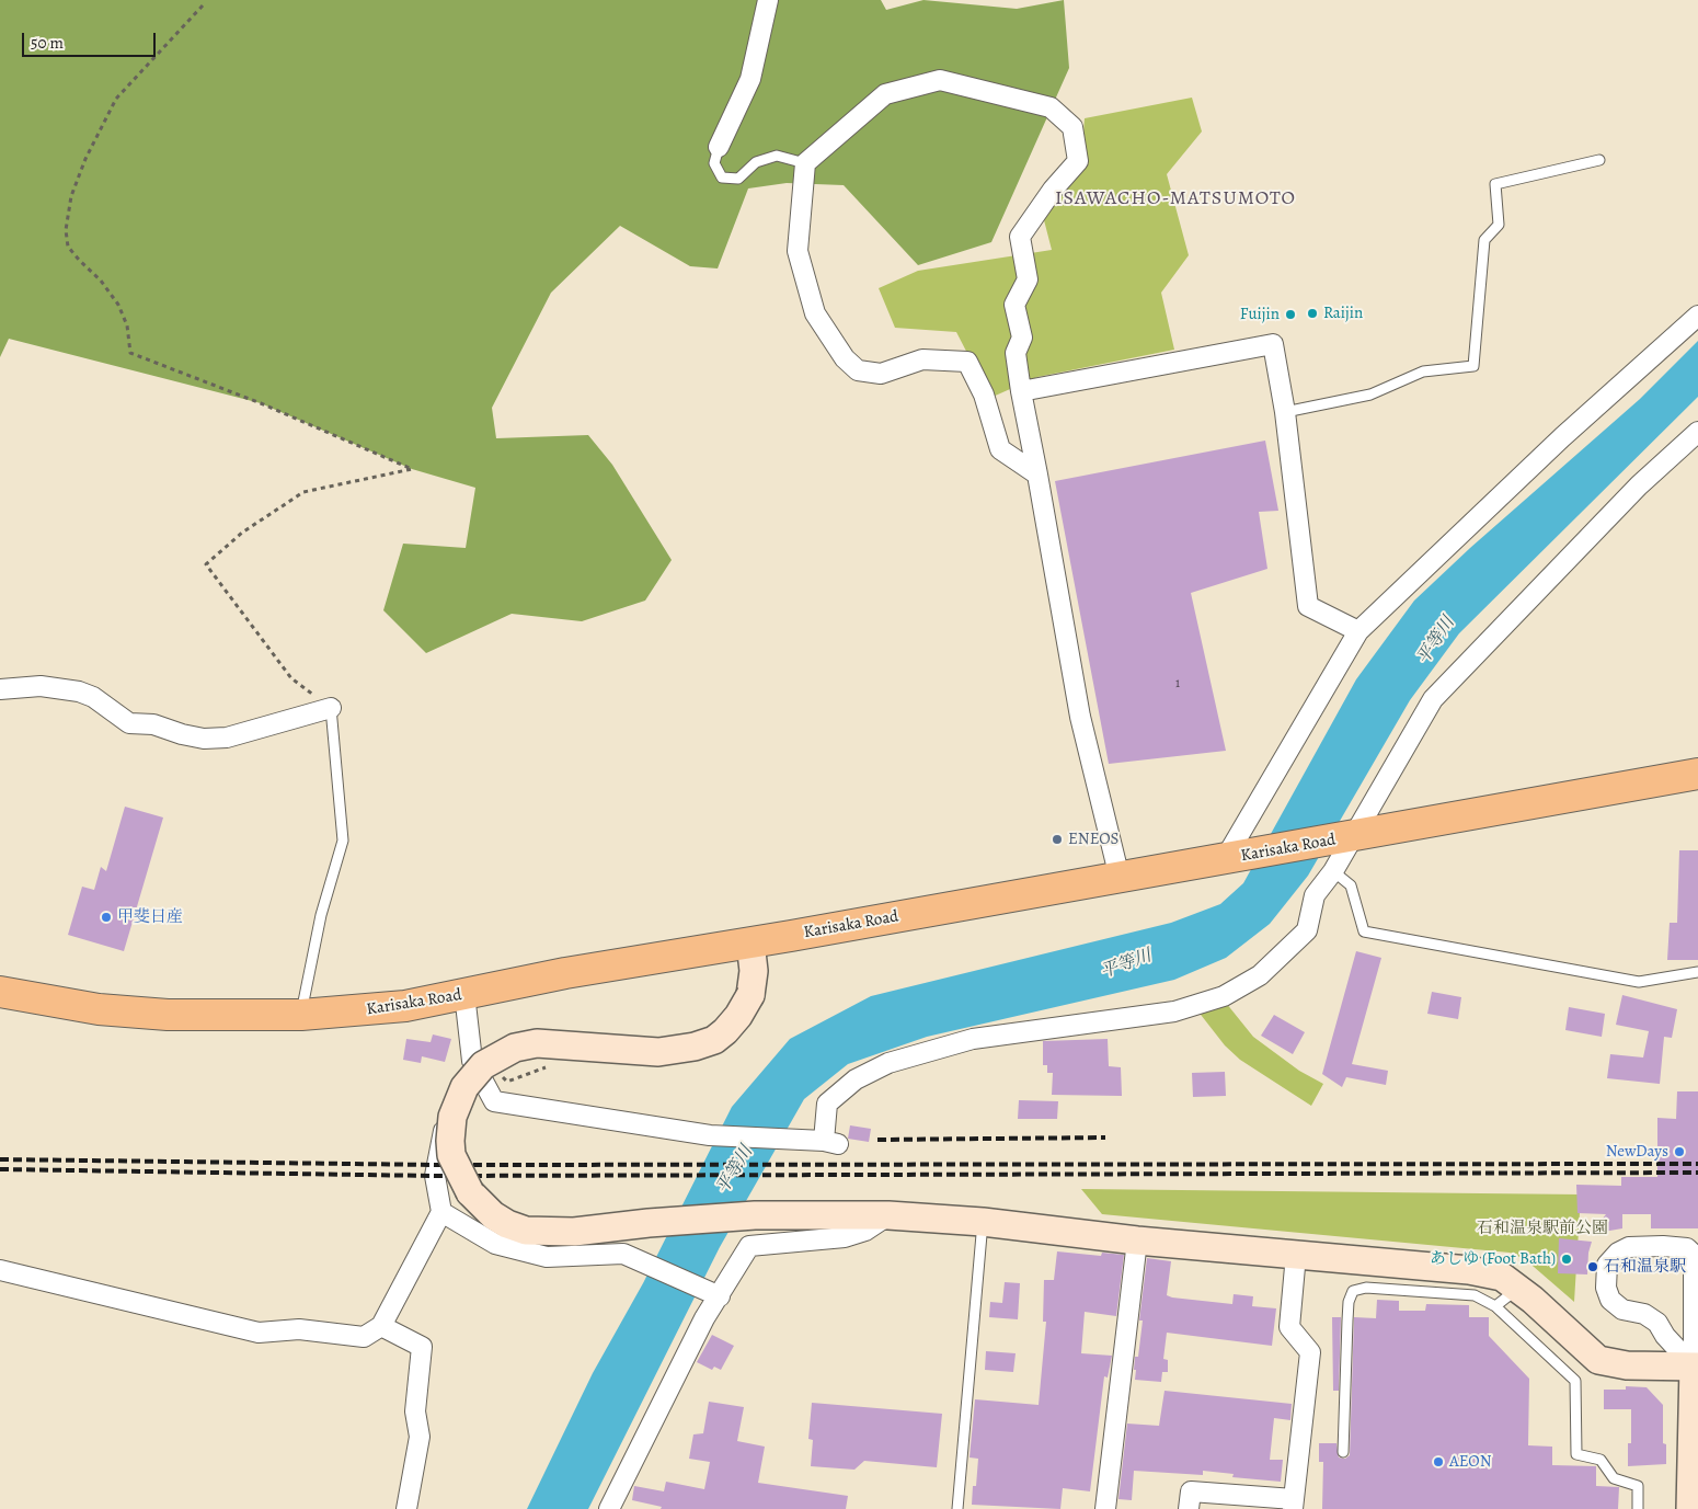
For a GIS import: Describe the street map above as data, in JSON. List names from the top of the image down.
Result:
{
  "streets": {
    "highway": ["Karisaka Road"]
  },
  "districts": ["ISAWACHO-MATSUMOTO"],
  "water": ["平等川"],
  "parks": ["石和温泉駅前公園"],
  "places": [
    "Raijin",
    "Fuijin",
    "ENEOS",
    "甲斐日産",
    "NewDays",
    "あしゆ (Foot Bath)",
    "石和温泉駅",
    "AEON"
  ],
  "house_numbers": ["1"],
  "scale_bar": "50 m"
}
